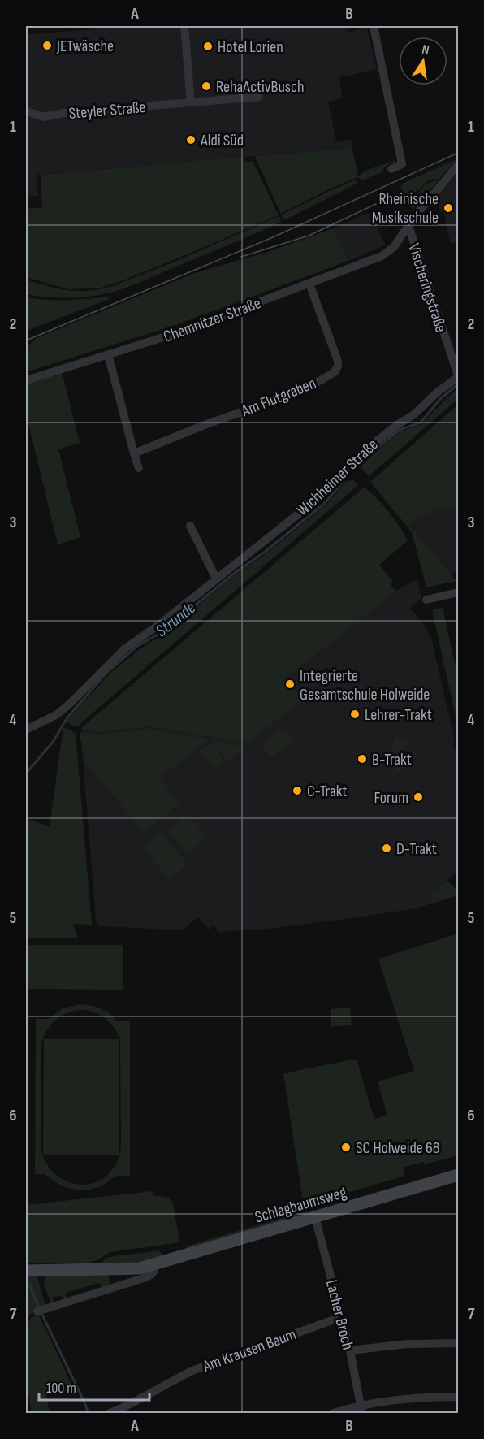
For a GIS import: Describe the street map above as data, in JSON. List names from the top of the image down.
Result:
{
  "streets": {
    "main road": ["Schlagbaumsweg"],
    "street": [
      "Steyler Straße",
      "Vischeringstraße",
      "Chemnitzer Straße",
      "Am Flutgraben",
      "Wichheimer Straße",
      "Lacher Broch",
      "Am Krausen Baum"
    ]
  },
  "crossings": [
    ["Vischeringstraße", "Chemnitzer Straße"],
    ["Vischeringstraße", "Wichheimer Straße"],
    ["Chemnitzer Straße", "Am Flutgraben"],
    ["Schlagbaumsweg", "Lacher Broch"],
    ["Lacher Broch", "Am Krausen Baum"]
  ],
  "water": ["Strunde"],
  "places": [
    "JETwäsche",
    "Hotel Lorien",
    "RehaActivBusch",
    "Aldi Süd",
    "Rheinische Musikschule",
    "Integrierte Gesamtschule Holweide",
    "Lehrer-Trakt",
    "B-Trakt",
    "C-Trakt",
    "Forum",
    "D-Trakt",
    "SC Holweide 68"
  ],
  "scale_bar": "100 m",
  "north": "top",
  "grid": {
    "columns": ["A", "B"],
    "rows": [
      "1",
      "2",
      "3",
      "4",
      "5",
      "6",
      "7"
    ]
  }
}
